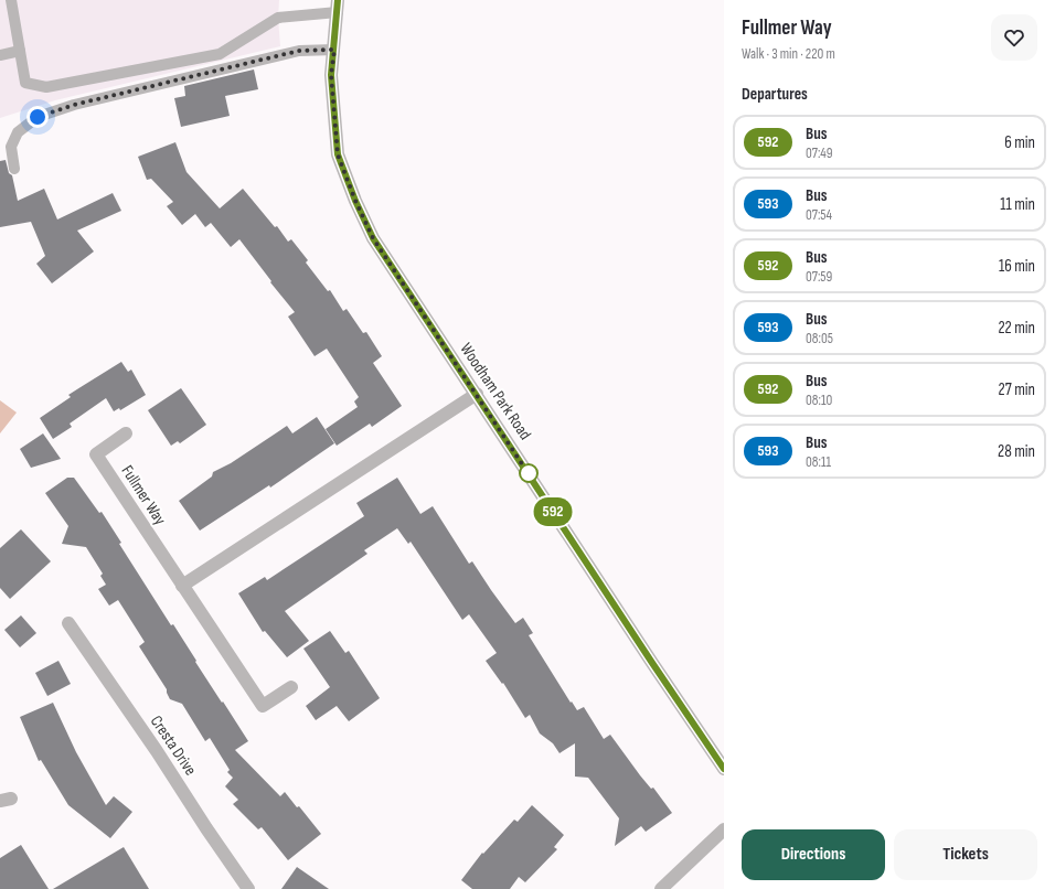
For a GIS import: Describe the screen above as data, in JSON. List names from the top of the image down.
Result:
{
  "streets": {
    "street": ["Woodham Park Road", "Fullmer Way", "Cresta Drive"]
  },
  "lines": ["bus line 592"],
  "page": {
    "on_map": "592",
    "heading": [
      ["Fullmer Way", "Walk · 3 min · 220 m"],
      "Departures"
    ],
    "list": [
      {
        "mark": "592",
        "name": "Bus",
        "note": "07:49",
        "value": "6 min"
      },
      {
        "mark": "593",
        "name": "Bus",
        "note": "07:54",
        "value": "11 min"
      },
      {
        "mark": "592",
        "name": "Bus",
        "note": "07:59",
        "value": "16 min"
      },
      {
        "mark": "593",
        "name": "Bus",
        "note": "08:05",
        "value": "22 min"
      },
      {
        "mark": "592",
        "name": "Bus",
        "note": "08:10",
        "value": "27 min"
      },
      {
        "mark": "593",
        "name": "Bus",
        "note": "08:11",
        "value": "28 min"
      }
    ],
    "buttons": ["Directions", "Tickets"]
  }
}
